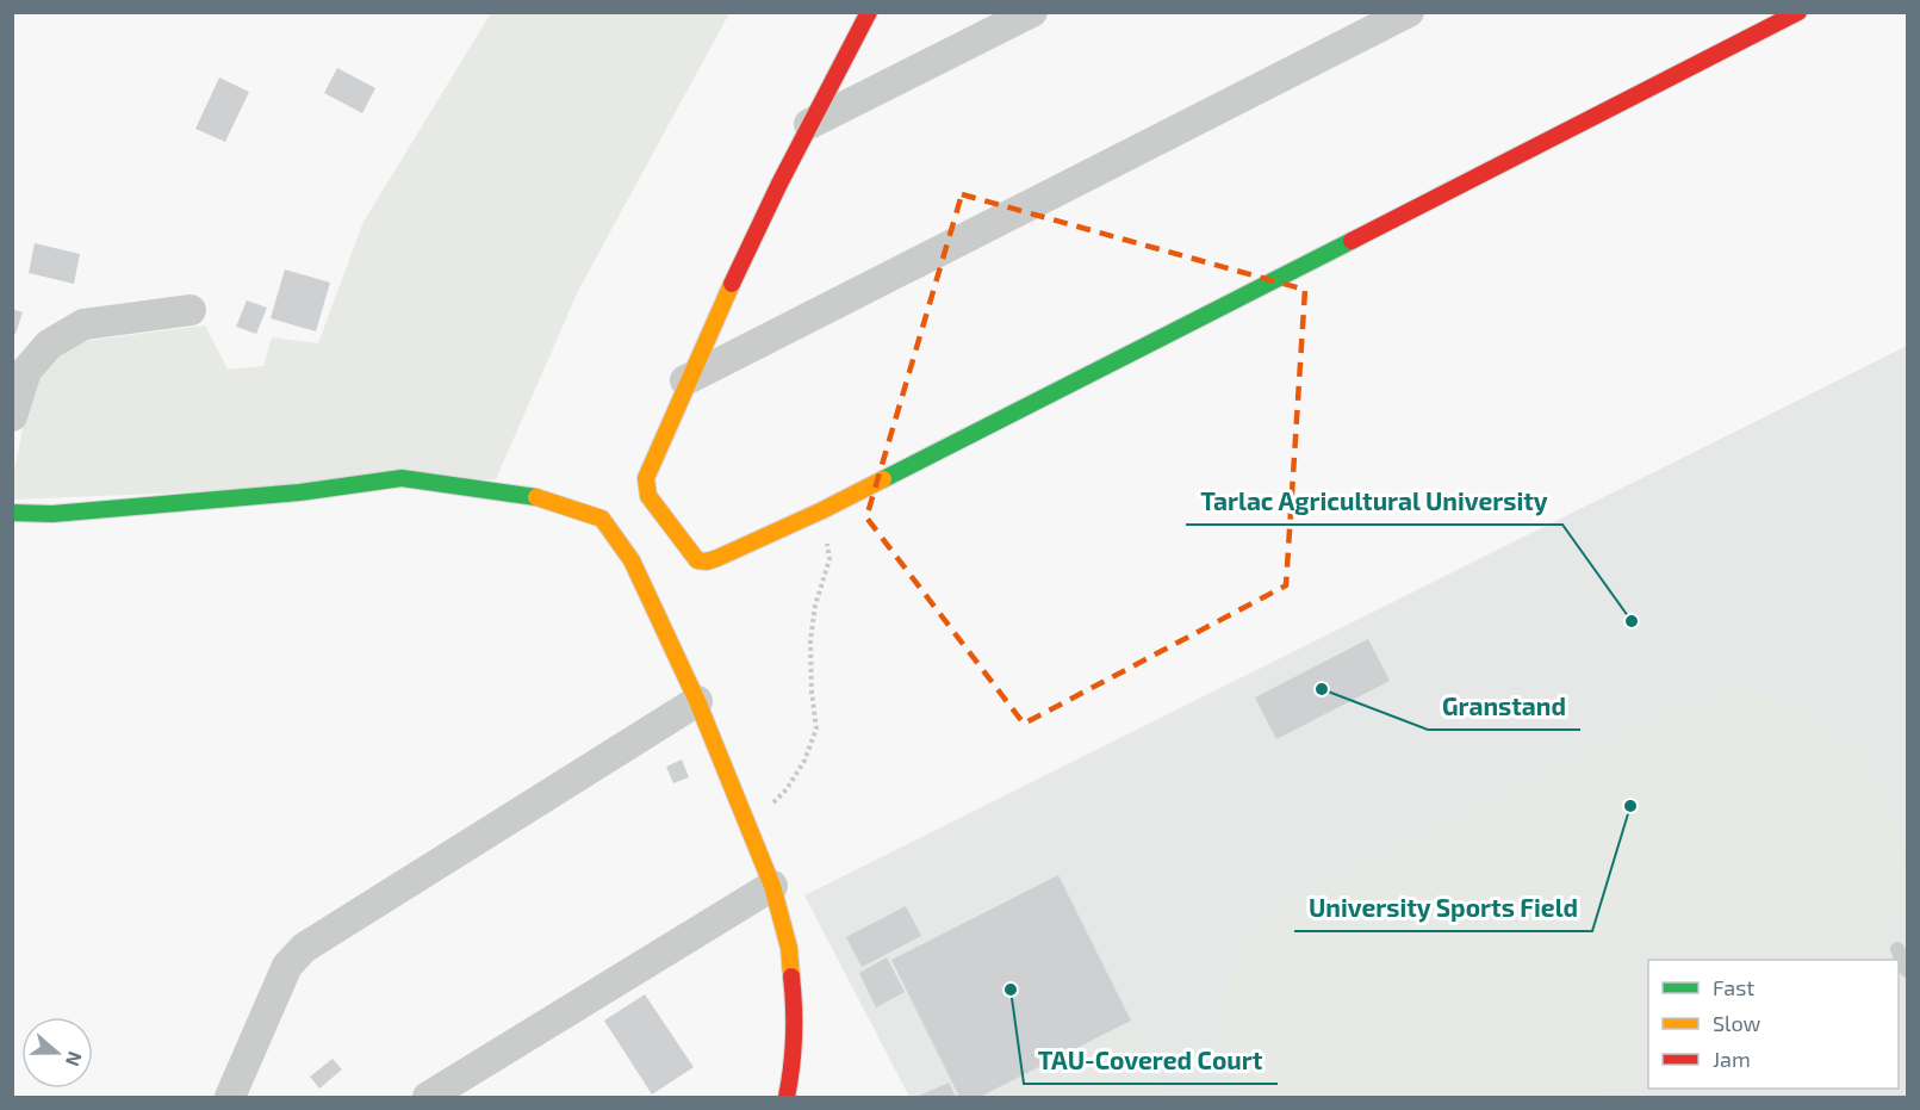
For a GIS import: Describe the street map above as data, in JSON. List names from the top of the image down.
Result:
{
  "places": [
    "Tarlac Agricultural University",
    "Granstand",
    "University Sports Field",
    "TAU-Covered Court"
  ],
  "legend": ["Fast", "Slow", "Jam"],
  "north": "right"
}
